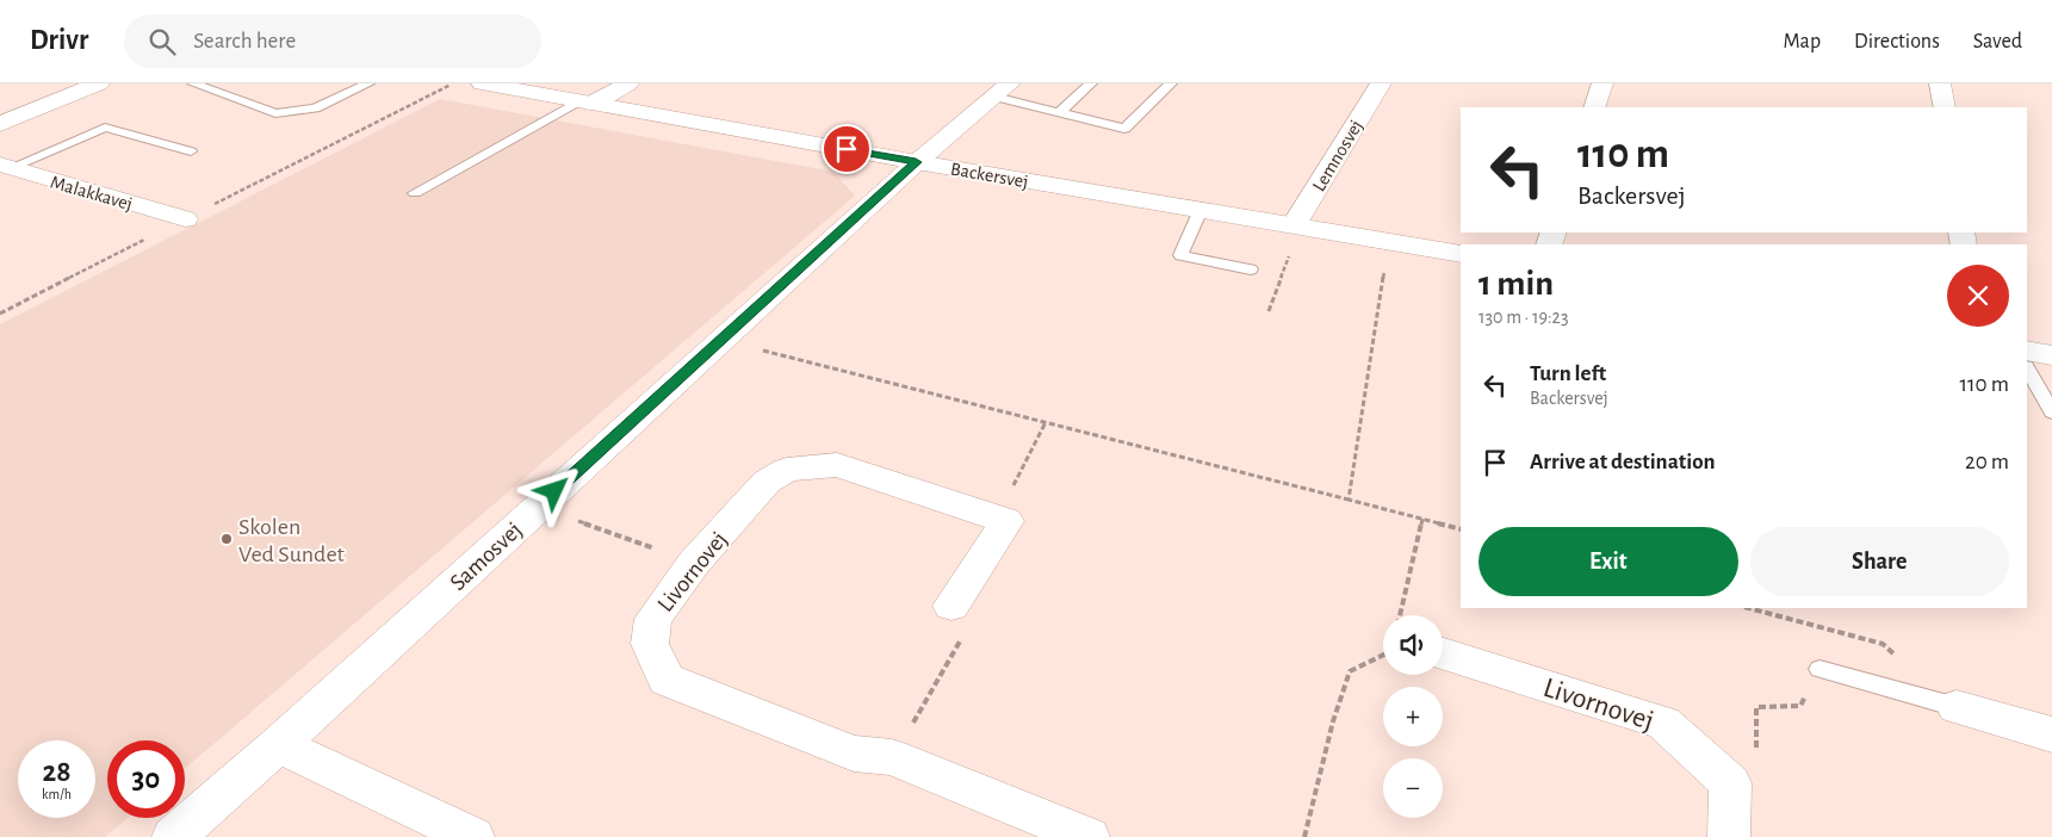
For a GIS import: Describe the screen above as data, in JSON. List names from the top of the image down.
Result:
{
  "streets": {
    "street": [
      "Lemnosvej",
      "Backersvej",
      "Malakkavej",
      "Samosvej",
      "Livornovej"
    ]
  },
  "crossings": [
    ["Lemnosvej", "Backersvej"],
    ["Backersvej", "Samosvej"]
  ],
  "places": ["Skolen Ved Sundet"],
  "page": {
    "header": "Drivr",
    "search": "Search here",
    "nav": ["Map", "Directions", "Saved"],
    "turn": ["110 m", "Backersvej"],
    "heading": ["1 min", "130 m · 19:23"],
    "list": [
      {
        "name": "Turn left",
        "note": "Backersvej",
        "value": "110 m"
      },
      {
        "name": "Arrive at destination",
        "value": "20 m"
      }
    ],
    "buttons": ["Exit", "Share"],
    "map_buttons": ["+", "−"],
    "speed": "28 km/h",
    "limit": "30"
  }
}
